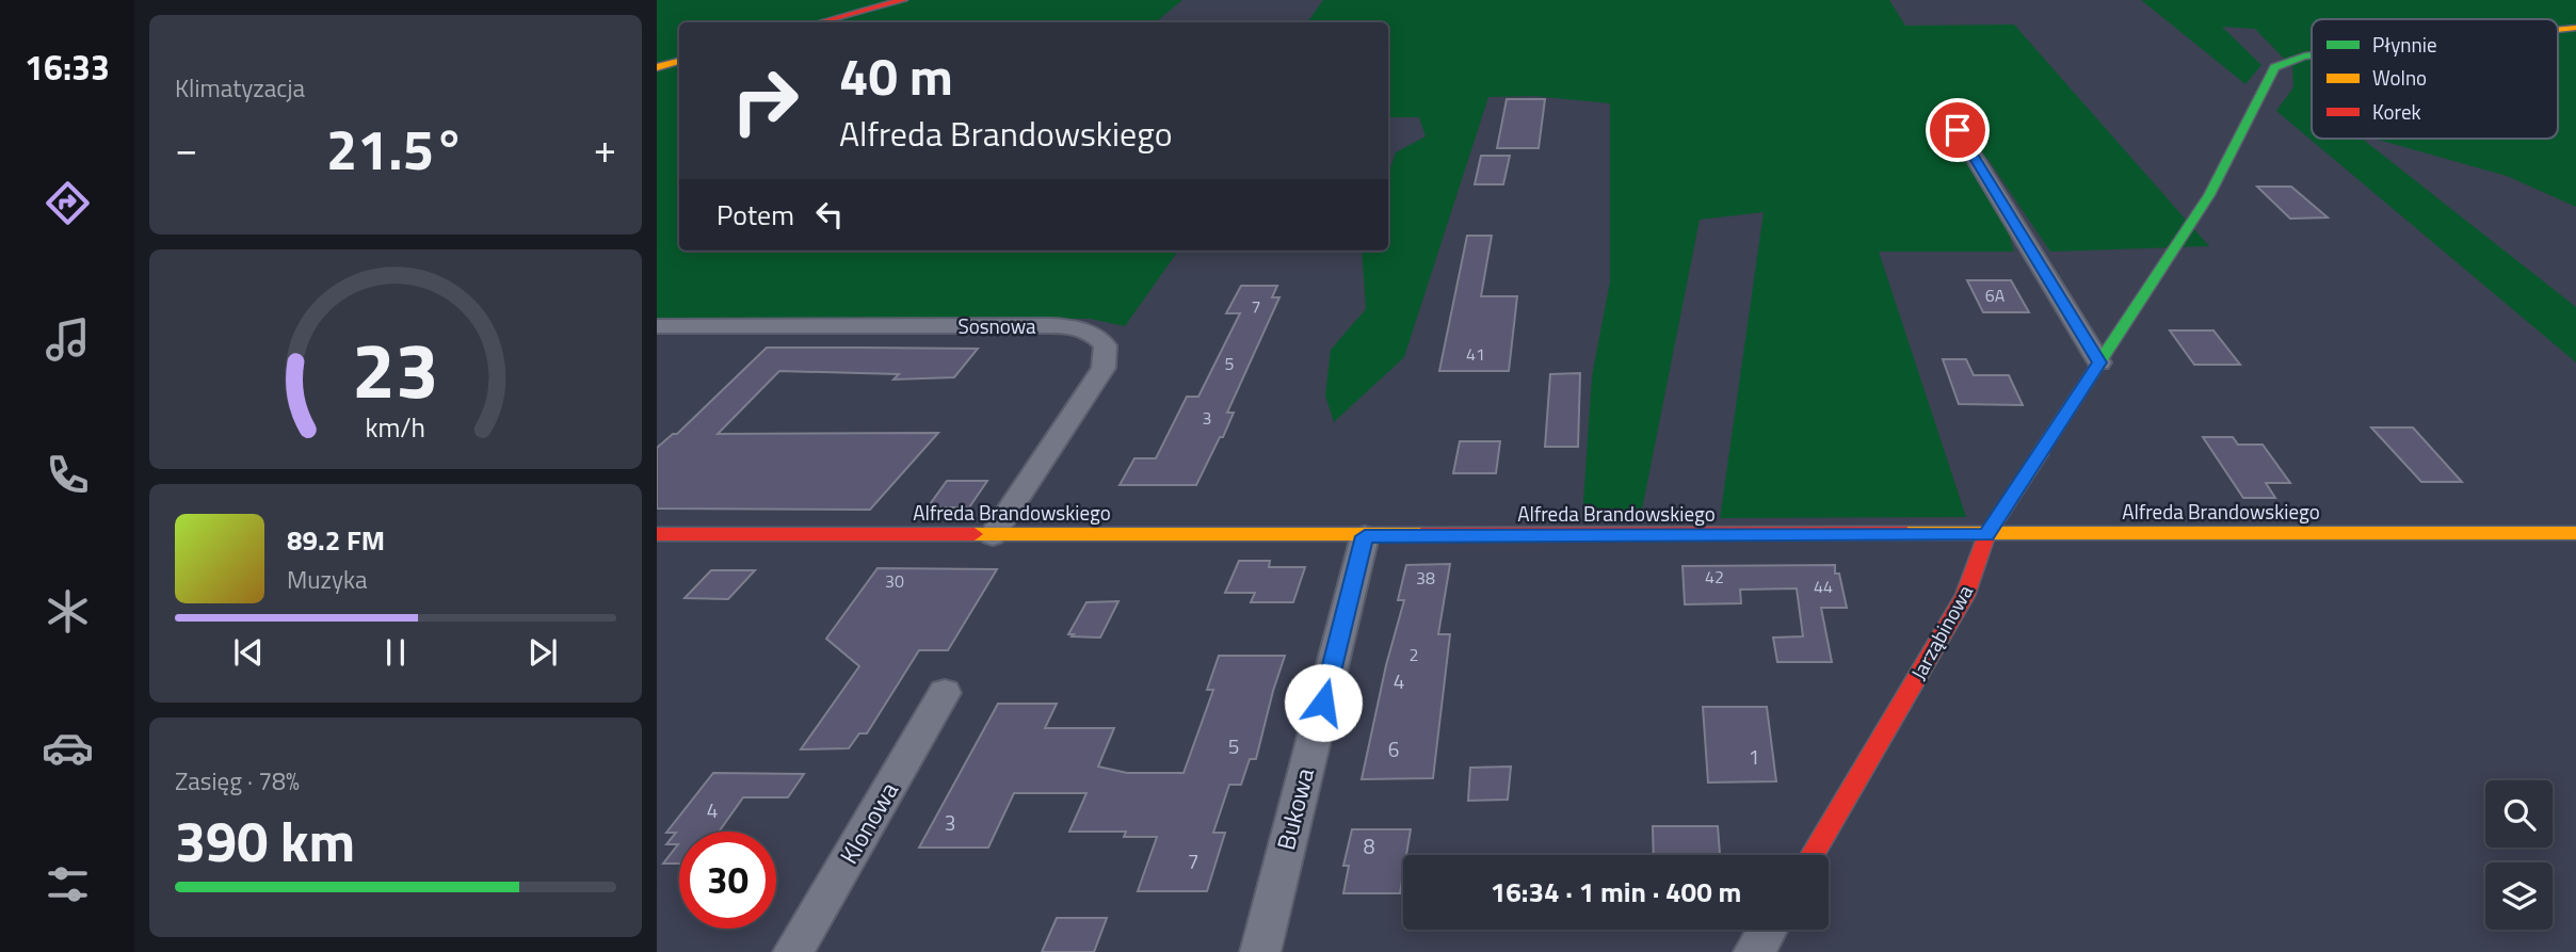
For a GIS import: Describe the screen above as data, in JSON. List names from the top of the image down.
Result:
{
  "streets": {
    "street": [
      "Sosnowa",
      "Alfreda Brandowskiego",
      "Jarząbinowa",
      "Bukowa",
      "Klonowa"
    ]
  },
  "crossings": [
    ["Sosnowa", "Alfreda Brandowskiego"],
    ["Alfreda Brandowskiego", "Jarząbinowa"],
    ["Alfreda Brandowskiego", "Bukowa"]
  ],
  "house_numbers": [
    "6A",
    "7",
    "41",
    "5",
    "3",
    "42",
    "38",
    "30",
    "44",
    "2",
    "4",
    "5",
    "6",
    "1",
    "4",
    "3",
    "8",
    "7"
  ],
  "legend": ["Płynnie", "Wolno", "Korek"],
  "page": {
    "tabs": "16:33",
    "tile": [
      "Klimatyzacja",
      ["Zasięg · 78%", "390 km"]
    ],
    "turn": ["40 m", "Alfreda Brandowskiego"],
    "heat": ["−", "21.5°", "+"],
    "then": "Potem",
    "song": ["89.2 FM", "Muzyka"],
    "limit": "30",
    "trip": "16:34 · 1 min · 400 m",
    "gauge": ["23", "km/h"]
  }
}
